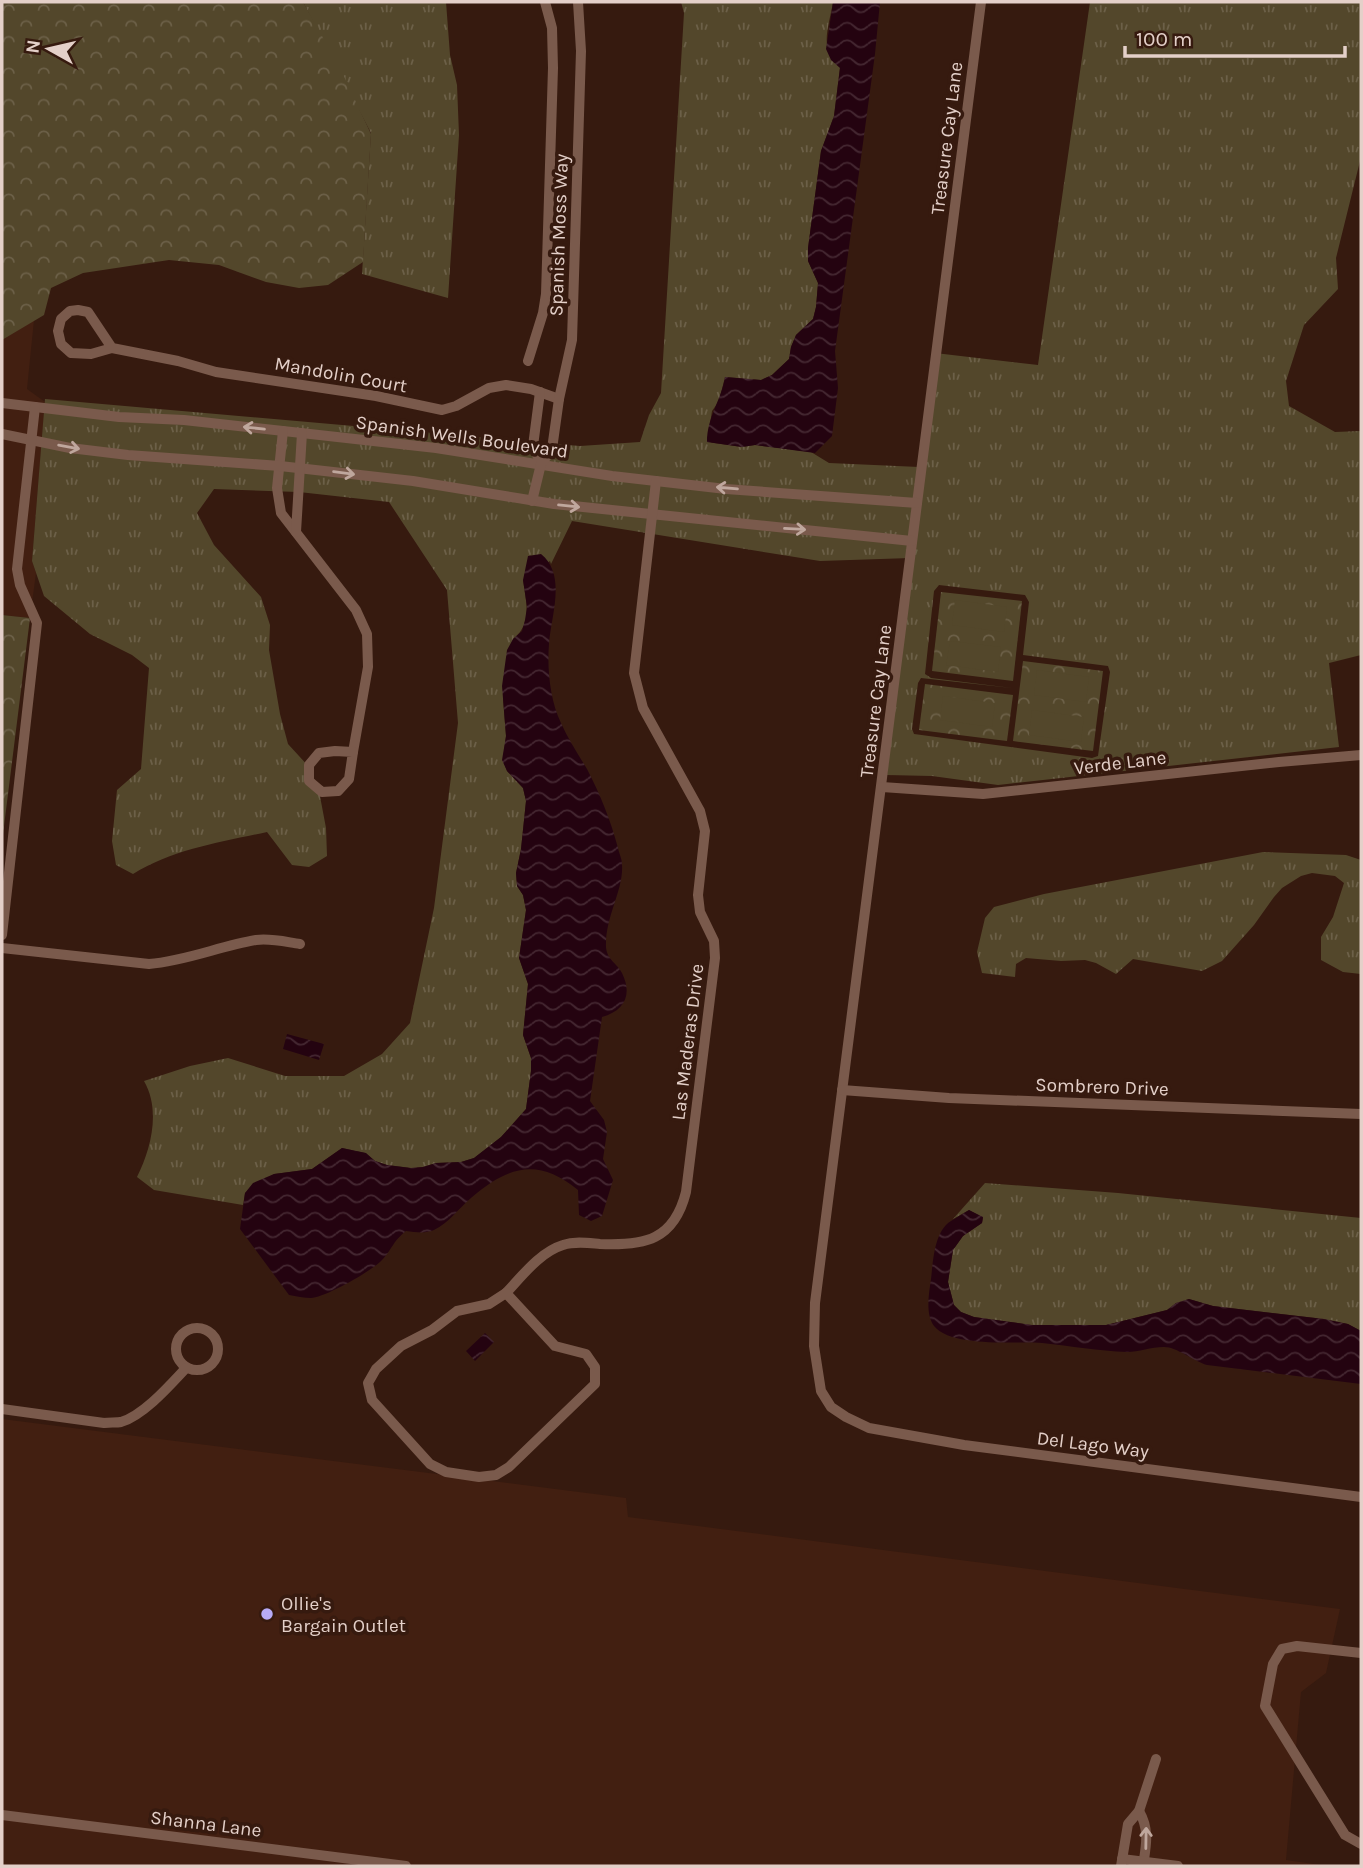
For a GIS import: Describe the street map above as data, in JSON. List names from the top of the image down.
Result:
{
  "streets": {
    "street": [
      "Treasure Cay Lane",
      "Spanish Moss Way",
      "Mandolin Court",
      "Spanish Wells Boulevard",
      "Verde Lane",
      "Las Maderas Drive",
      "Sombrero Drive",
      "Del Lago Way",
      "Shanna Lane"
    ]
  },
  "crossings": [
    ["Treasure Cay Lane", "Spanish Wells Boulevard"],
    ["Treasure Cay Lane", "Verde Lane"],
    ["Treasure Cay Lane", "Sombrero Drive"],
    ["Treasure Cay Lane", "Del Lago Way"],
    ["Spanish Moss Way", "Mandolin Court"],
    ["Spanish Moss Way", "Spanish Wells Boulevard"],
    ["Spanish Wells Boulevard", "Las Maderas Drive"]
  ],
  "places": ["Ollie's Bargain Outlet"],
  "scale_bar": "100 m",
  "north": "left"
}
